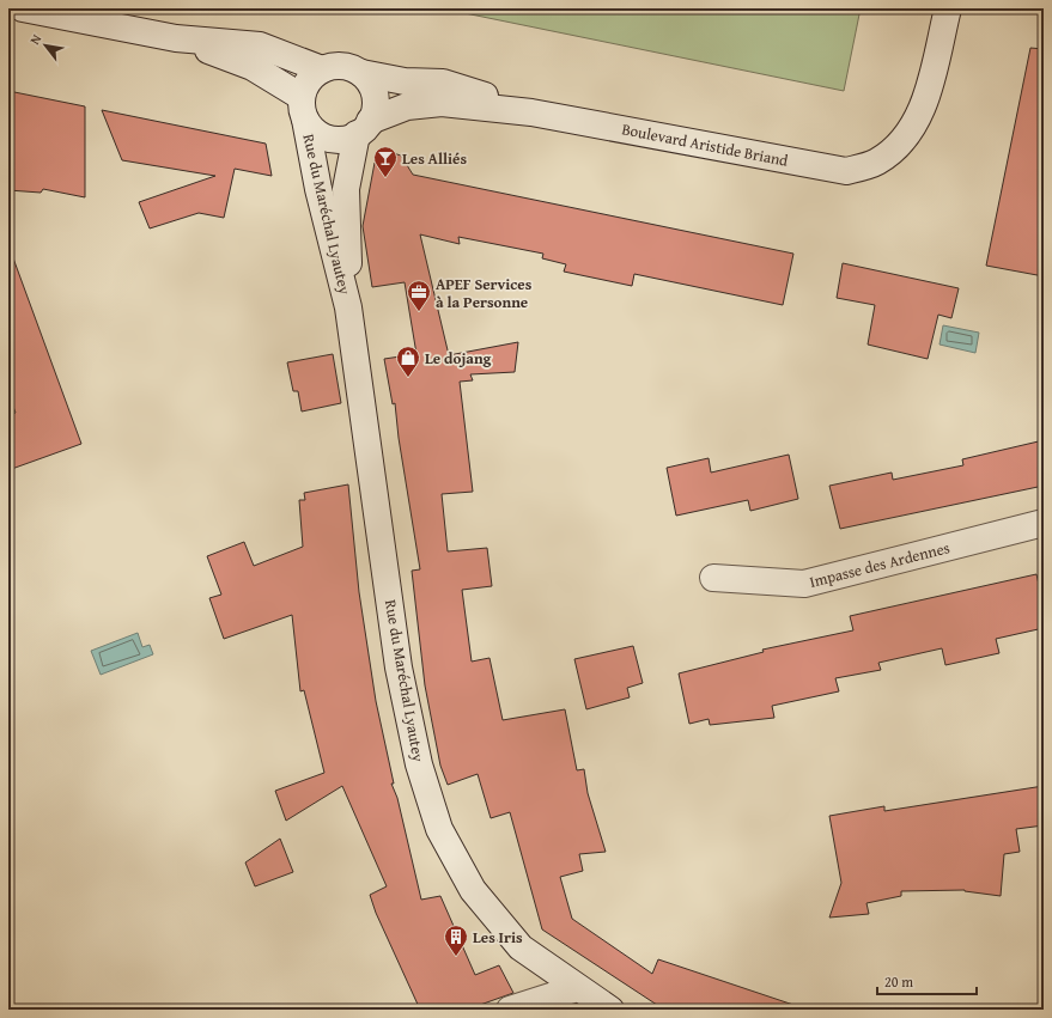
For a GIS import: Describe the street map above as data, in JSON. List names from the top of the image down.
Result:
{
  "streets": {
    "main road": ["Boulevard Aristide Briand", "Rue du Maréchal Lyautey", "Impasse des Ardennes"]
  },
  "crossings": [
    ["Boulevard Aristide Briand", "Rue du Maréchal Lyautey"]
  ],
  "places": {
    "bar": ["Les Alliés"],
    "office": ["APEF Services à la Personne"],
    "shop": ["Le dojang"],
    "building": ["Les Iris"]
  },
  "scale_bar": "20 m",
  "north": "top left"
}
